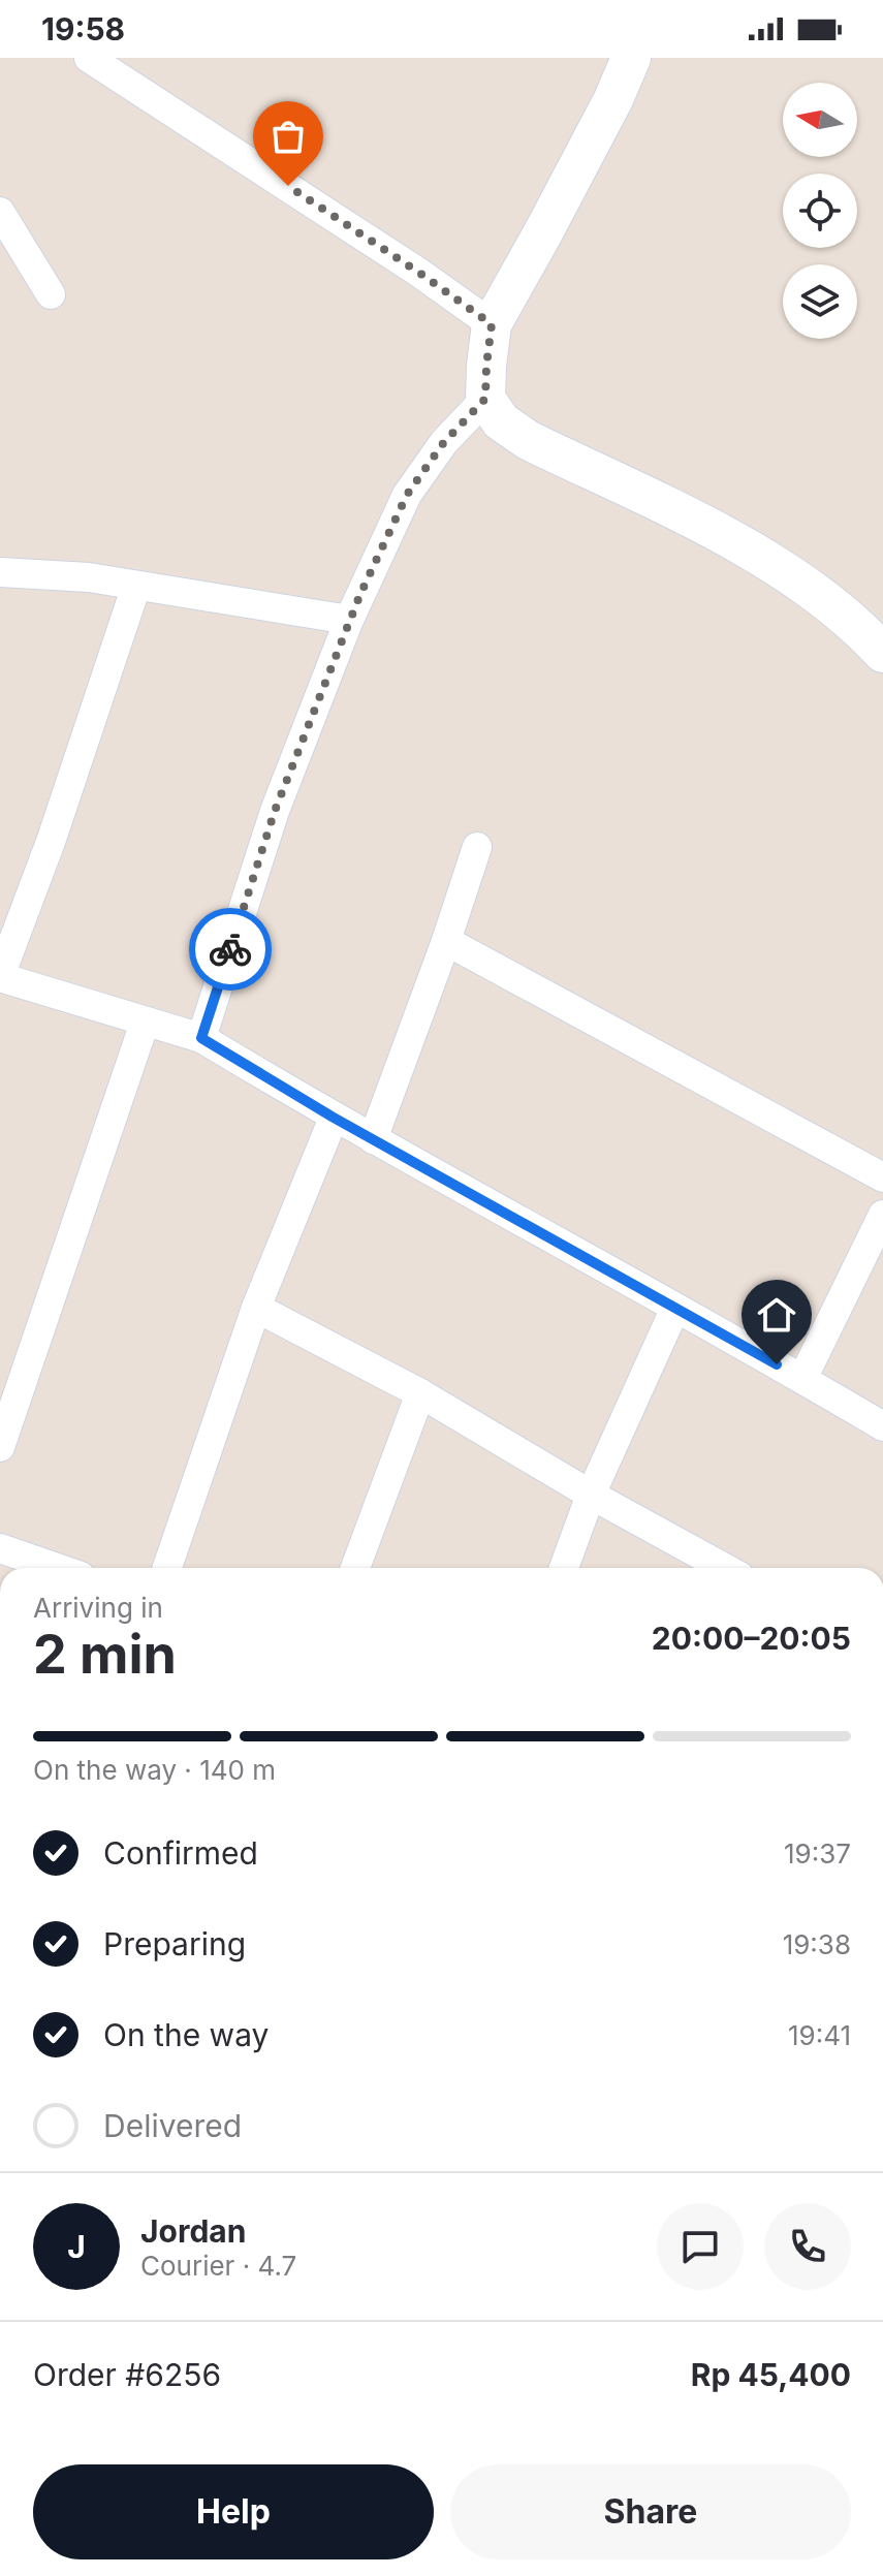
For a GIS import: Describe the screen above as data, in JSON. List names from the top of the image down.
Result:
{
  "north": "left",
  "page": {
    "status": "19:58",
    "heading": ["2 min", "Arriving in", "20:00–20:05"],
    "panel": [
      "Jordan",
      "Courier · 4.7",
      "Order #6256",
      "Rp 45,400"
    ],
    "bar": "On the way · 140 m",
    "list": [
      ["Confirmed", "19:37"],
      ["Preparing", "19:38"],
      ["On the way", "19:41"],
      "Delivered"
    ],
    "round": "J",
    "buttons": ["Help", "Share"]
  }
}
